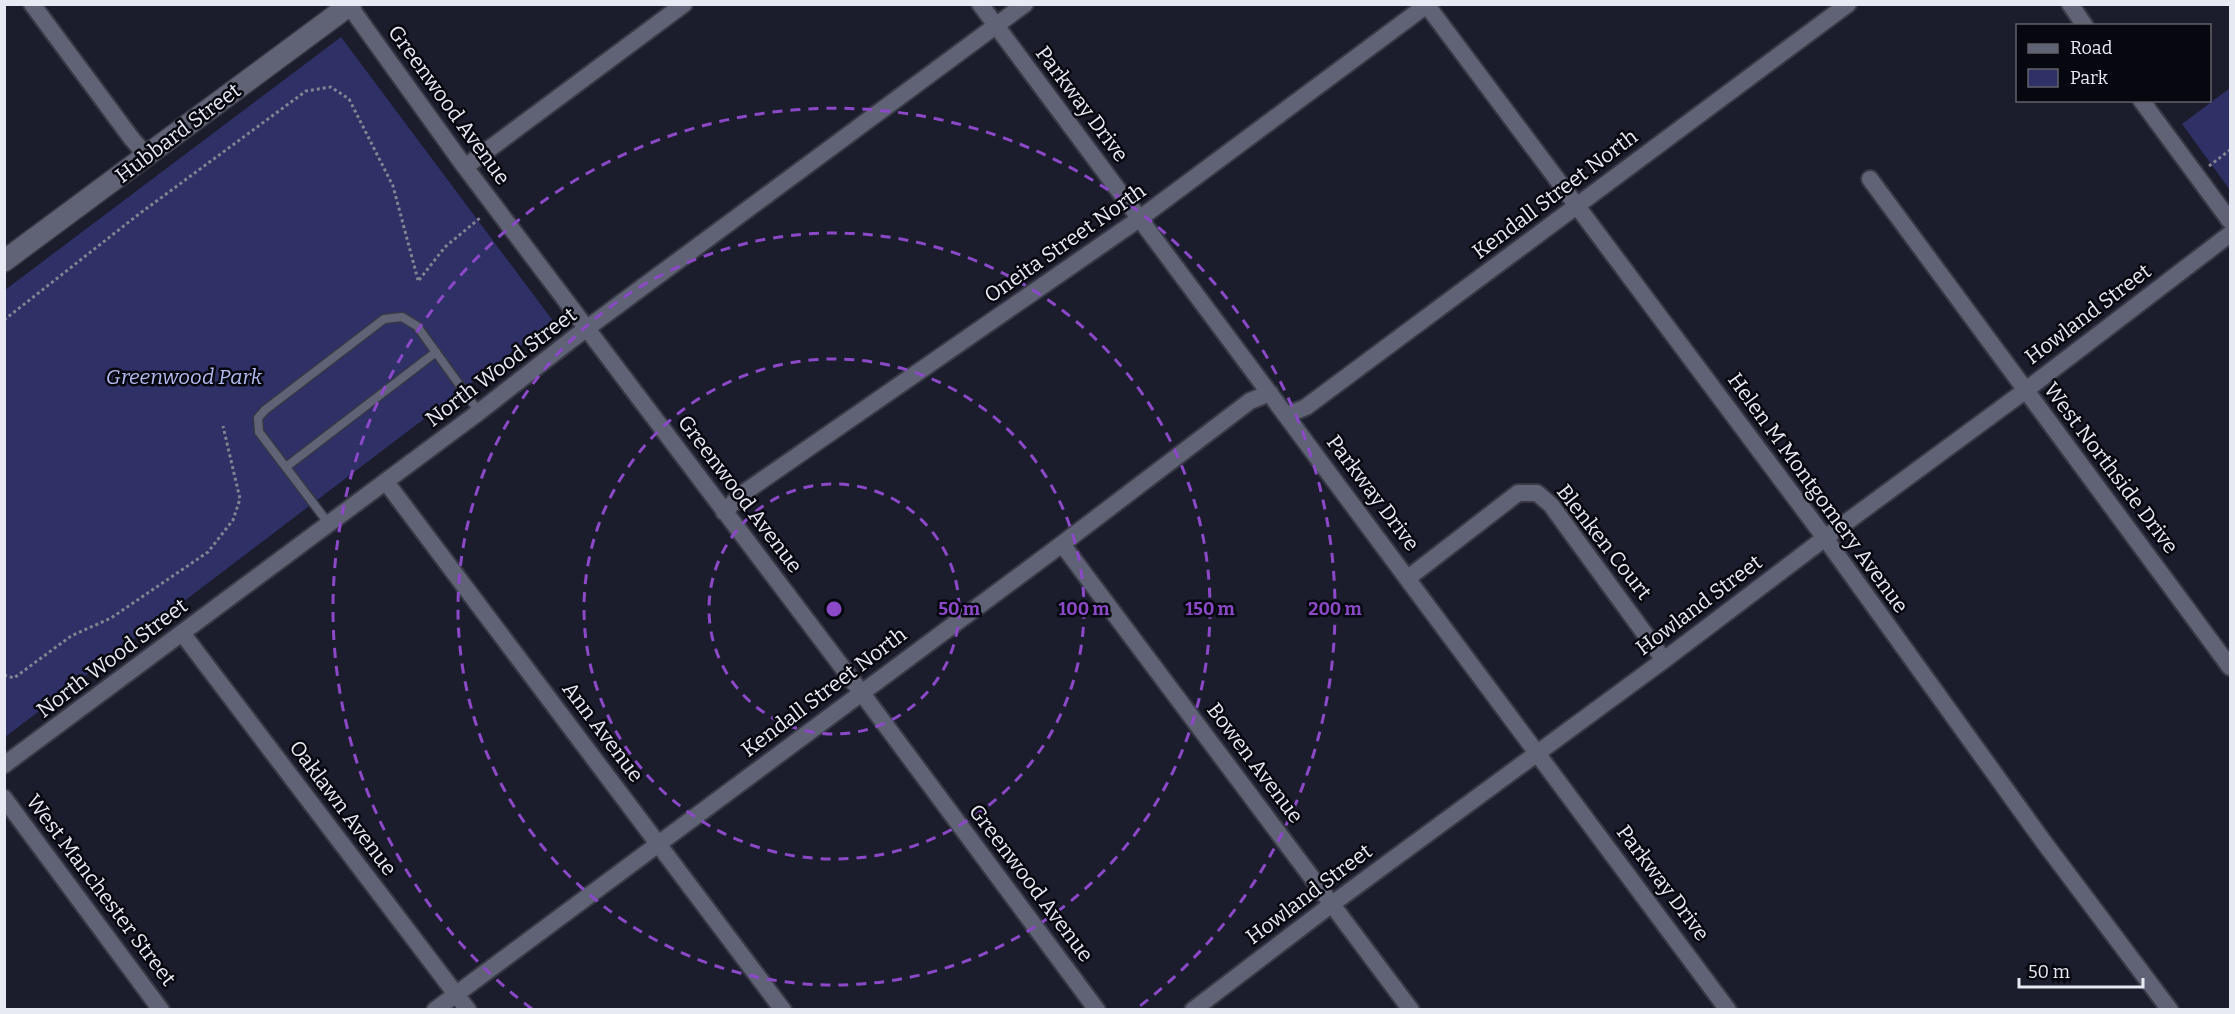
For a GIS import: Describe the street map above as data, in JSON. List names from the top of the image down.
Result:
{
  "streets": {
    "street": [
      "Parkway Drive",
      "Greenwood Avenue",
      "Hubbard Street",
      "Kendall Street North",
      "Oneita Street North",
      "Howland Street",
      "North Wood Street",
      "West Northside Drive",
      "Helen M Montgomery Avenue",
      "Blenken Court",
      "Ann Avenue",
      "Bowen Avenue",
      "Oaklawn Avenue",
      "West Manchester Street"
    ]
  },
  "crossings": [
    ["Parkway Drive", "Kendall Street North"],
    ["Parkway Drive", "Oneita Street North"],
    ["Parkway Drive", "Howland Street"],
    ["Parkway Drive", "North Wood Street"],
    ["Parkway Drive", "Blenken Court"],
    ["Greenwood Avenue", "Hubbard Street"],
    ["Greenwood Avenue", "Kendall Street North"],
    ["Greenwood Avenue", "Oneita Street North"],
    ["Greenwood Avenue", "North Wood Street"],
    ["Kendall Street North", "Helen M Montgomery Avenue"],
    ["Kendall Street North", "Ann Avenue"],
    ["Kendall Street North", "Bowen Avenue"],
    ["Kendall Street North", "Oaklawn Avenue"],
    ["Oneita Street North", "Helen M Montgomery Avenue"],
    ["Howland Street", "West Northside Drive"],
    ["Howland Street", "Helen M Montgomery Avenue"],
    ["Howland Street", "Blenken Court"],
    ["Howland Street", "Bowen Avenue"],
    ["North Wood Street", "Ann Avenue"],
    ["North Wood Street", "Oaklawn Avenue"]
  ],
  "parks": ["Greenwood Park"],
  "legend": ["Road", "Park"],
  "scale_bar": "50 m",
  "rings": [
    "50 m",
    "100 m",
    "150 m",
    "200 m"
  ]
}
